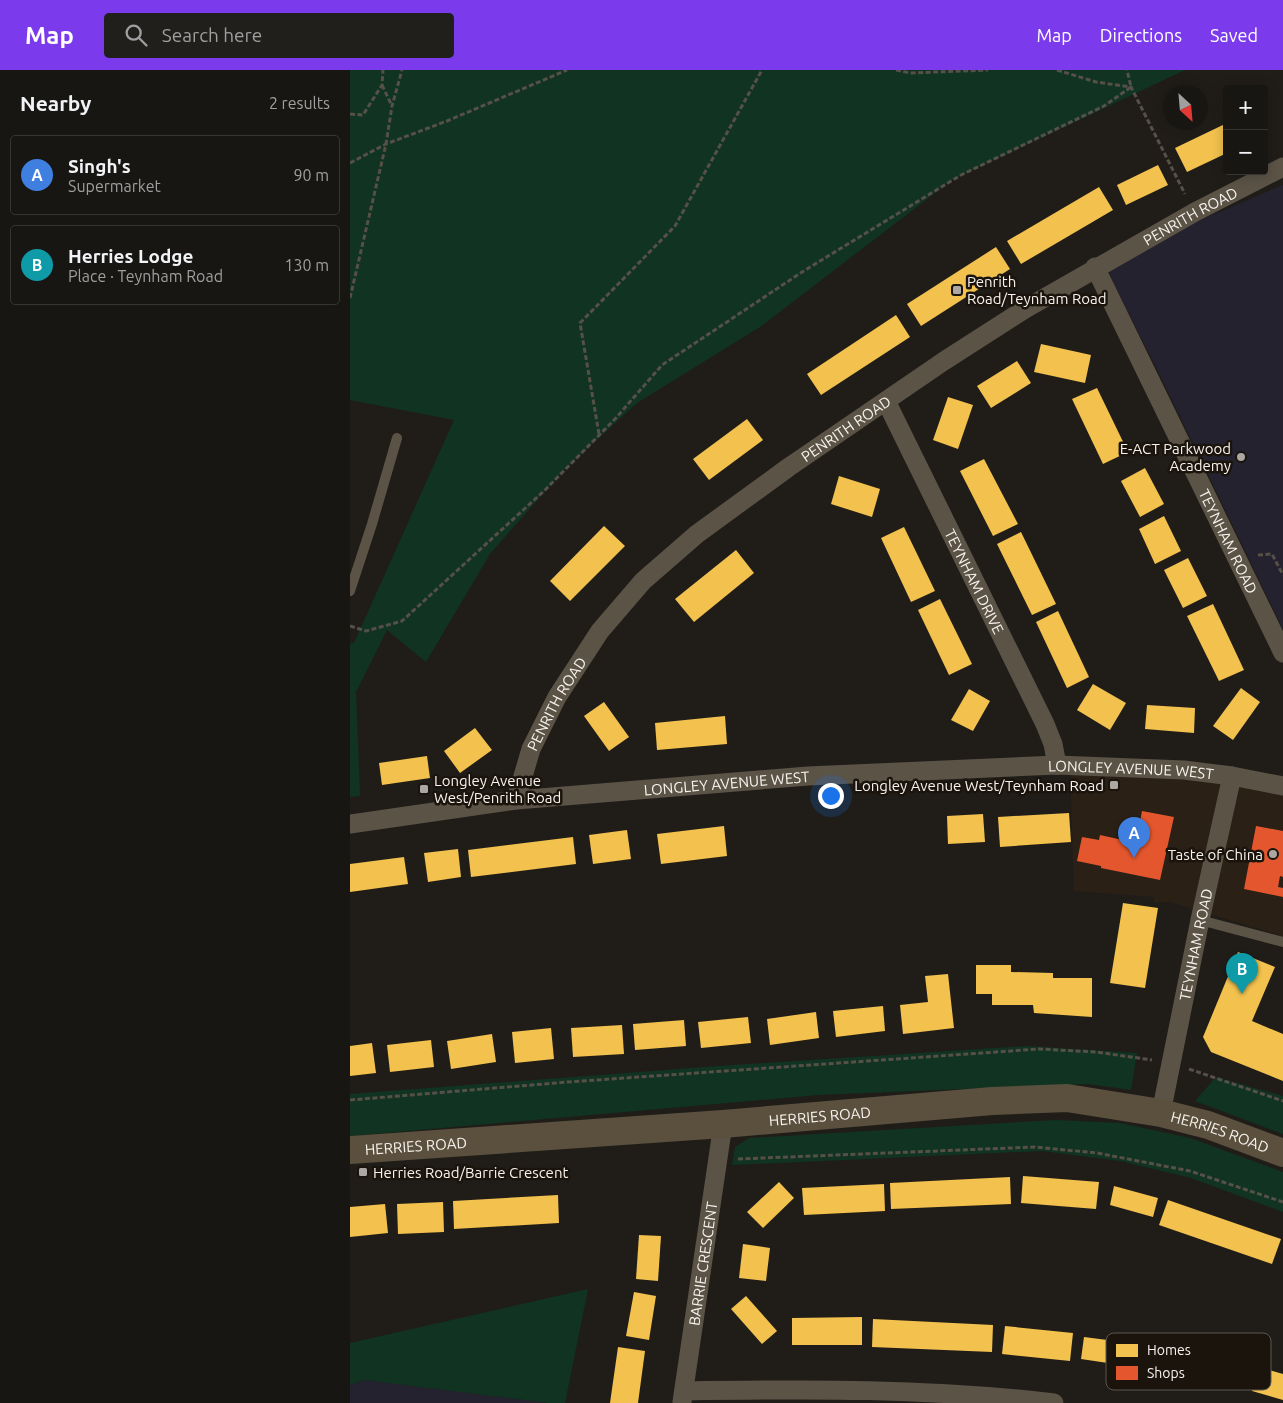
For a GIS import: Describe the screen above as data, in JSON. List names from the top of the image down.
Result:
{
  "streets": {
    "main road": ["HERRIES ROAD"],
    "street": [
      "PENRITH ROAD",
      "TEYNHAM ROAD",
      "TEYNHAM DRIVE",
      "LONGLEY AVENUE WEST",
      "BARRIE CRESCENT"
    ]
  },
  "crossings": [
    ["PENRITH ROAD", "TEYNHAM ROAD"],
    ["PENRITH ROAD", "TEYNHAM DRIVE"],
    ["PENRITH ROAD", "LONGLEY AVENUE WEST"],
    ["TEYNHAM ROAD", "LONGLEY AVENUE WEST"],
    ["TEYNHAM ROAD", "HERRIES ROAD"],
    ["TEYNHAM DRIVE", "LONGLEY AVENUE WEST"],
    ["HERRIES ROAD", "BARRIE CRESCENT"]
  ],
  "places": {
    "transit": [
      "Penrith Road/Teynham Road",
      "Longley Avenue West/Teynham Road",
      "Longley Avenue West/Penrith Road",
      "Herries Road/Barrie Crescent"
    ],
    "other": ["E-ACT Parkwood Academy", "Taste of China"]
  },
  "legend": ["Homes", "Shops"],
  "north": "bottom right",
  "page": {
    "header": "Map",
    "search": "Search here",
    "nav": ["Map", "Directions", "Saved"],
    "heading": ["Nearby", "2 results"],
    "map_buttons": ["+", "−"],
    "list": [
      {
        "mark": "A",
        "name": "Singh's",
        "note": "Supermarket",
        "value": "90 m"
      },
      {
        "mark": "B",
        "name": "Herries Lodge",
        "note": "Place · Teynham Road",
        "value": "130 m"
      }
    ],
    "pins": ["A", "B"]
  }
}
